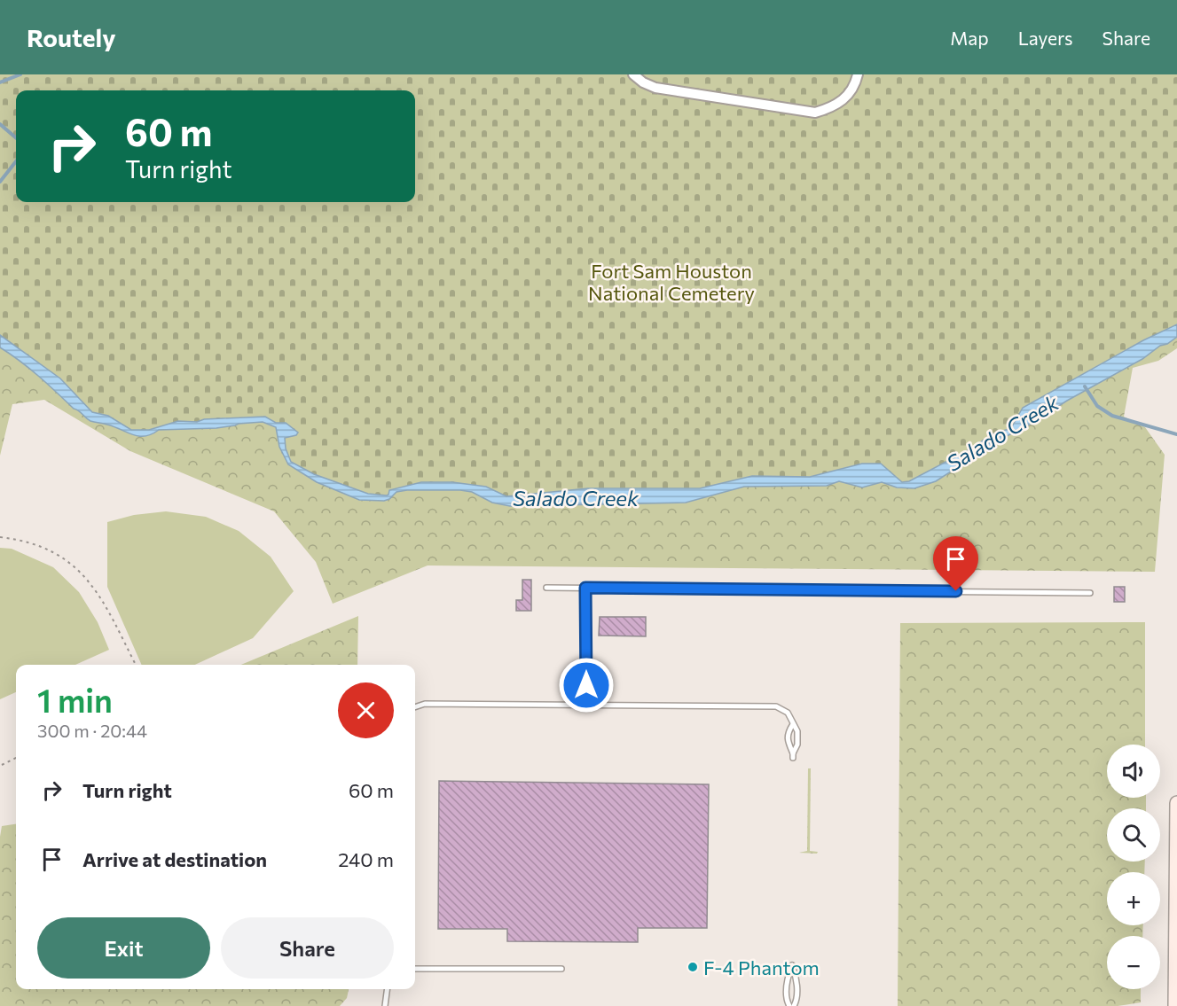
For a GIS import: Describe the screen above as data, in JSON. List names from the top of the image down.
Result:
{
  "water": ["Salado Creek"],
  "parks": ["Fort Sam Houston National Cemetery"],
  "places": ["F-4 Phantom"],
  "page": {
    "header": "Routely",
    "nav": ["Map", "Layers", "Share"],
    "turn": ["60 m", "Turn right"],
    "heading": ["1 min", "300 m · 20:44"],
    "map_buttons": ["+", "−"],
    "list": [
      {
        "name": "Turn right",
        "value": "60 m"
      },
      {
        "name": "Arrive at destination",
        "value": "240 m"
      }
    ],
    "buttons": ["Exit", "Share"]
  }
}
